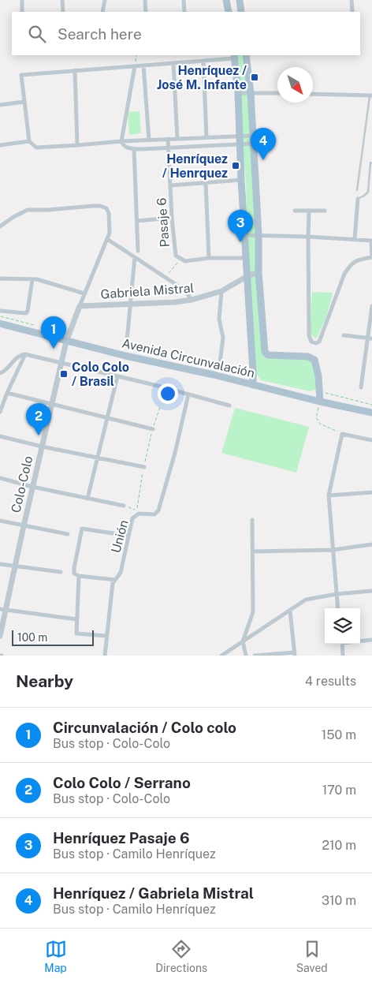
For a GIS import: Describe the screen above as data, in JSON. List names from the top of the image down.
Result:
{
  "streets": {
    "main road": ["Avenida Circunvalación"],
    "street": [
      "Pasaje 6",
      "Gabriela Mistral",
      "Colo-Colo",
      "Unión"
    ]
  },
  "crossings": [
    ["Gabriela Mistral", "Colo-Colo"],
    ["Avenida Circunvalación", "Colo-Colo"]
  ],
  "places": {
    "transit": ["Henríquez / José M. Infante", "Henríquez / Henrquez", "Colo Colo / Brasil"]
  },
  "scale_bar": "100 m",
  "north": "bottom right",
  "page": {
    "search": "Search here",
    "pins": [
      "4",
      "3",
      "1",
      "2"
    ],
    "scale": "100 m",
    "heading": ["Nearby", "4 results"],
    "list": [
      {
        "mark": "1",
        "name": "Circunvalación / Colo colo",
        "note": "Bus stop · Colo-Colo",
        "value": "150 m"
      },
      {
        "mark": "2",
        "name": "Colo Colo / Serrano",
        "note": "Bus stop · Colo-Colo",
        "value": "170 m"
      },
      {
        "mark": "3",
        "name": "Henríquez Pasaje 6",
        "note": "Bus stop · Camilo Henríquez",
        "value": "210 m"
      },
      {
        "mark": "4",
        "name": "Henríquez / Gabriela Mistral",
        "note": "Bus stop · Camilo Henríquez",
        "value": "310 m"
      }
    ],
    "nav": ["Map", "Directions", "Saved"]
  }
}
